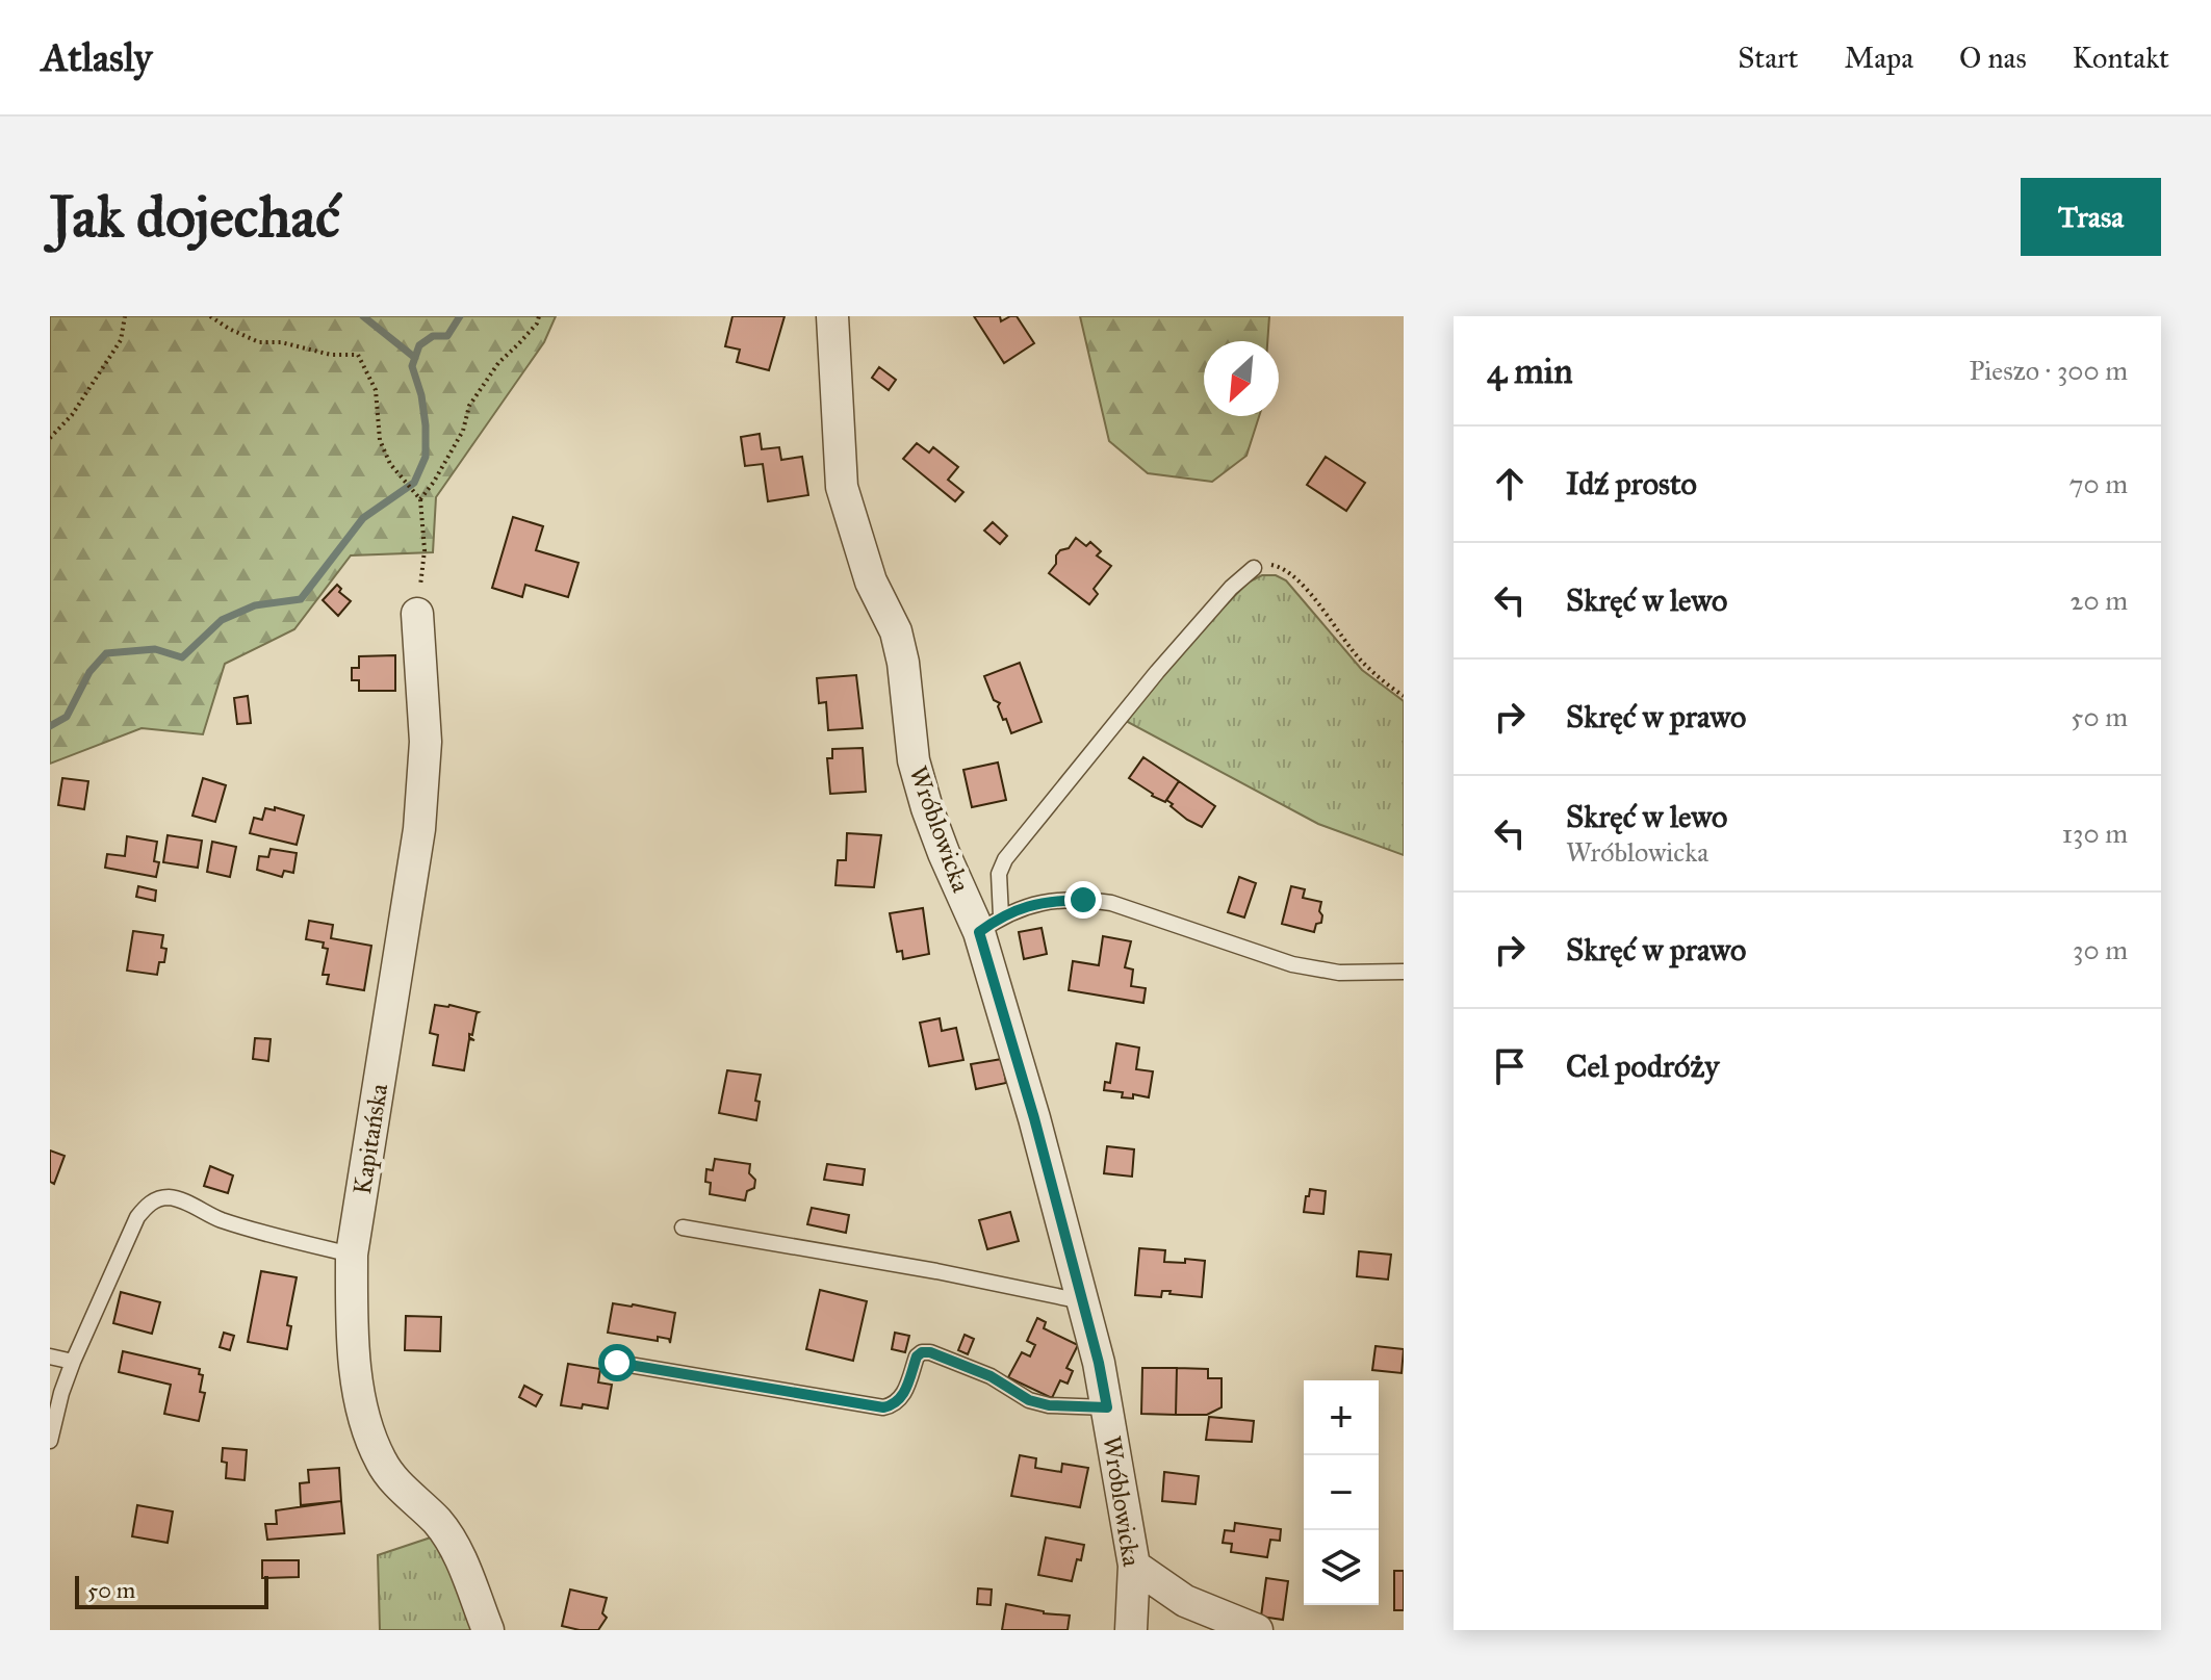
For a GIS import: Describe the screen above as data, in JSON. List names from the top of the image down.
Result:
{
  "streets": {
    "street": ["Wróblowicka", "Kapitańska"]
  },
  "scale_bar": "50 m",
  "north": "bottom left",
  "page": {
    "header": "Atlasly",
    "nav": [
      "Start",
      "Mapa",
      "O nas",
      "Kontakt"
    ],
    "buttons": "Trasa",
    "title": "Jak dojechać",
    "heading": ["4 min", "Pieszo · 300 m"],
    "list": [
      ["Idź prosto", "70 m"],
      ["Skręć w lewo", "20 m"],
      ["Skręć w prawo", "50 m"],
      ["Skręć w lewo", "Wróblowicka", "130 m"],
      ["Skręć w prawo", "30 m"],
      "Cel podróży"
    ],
    "map_buttons": ["+", "−"],
    "scale": "50 m"
  }
}
